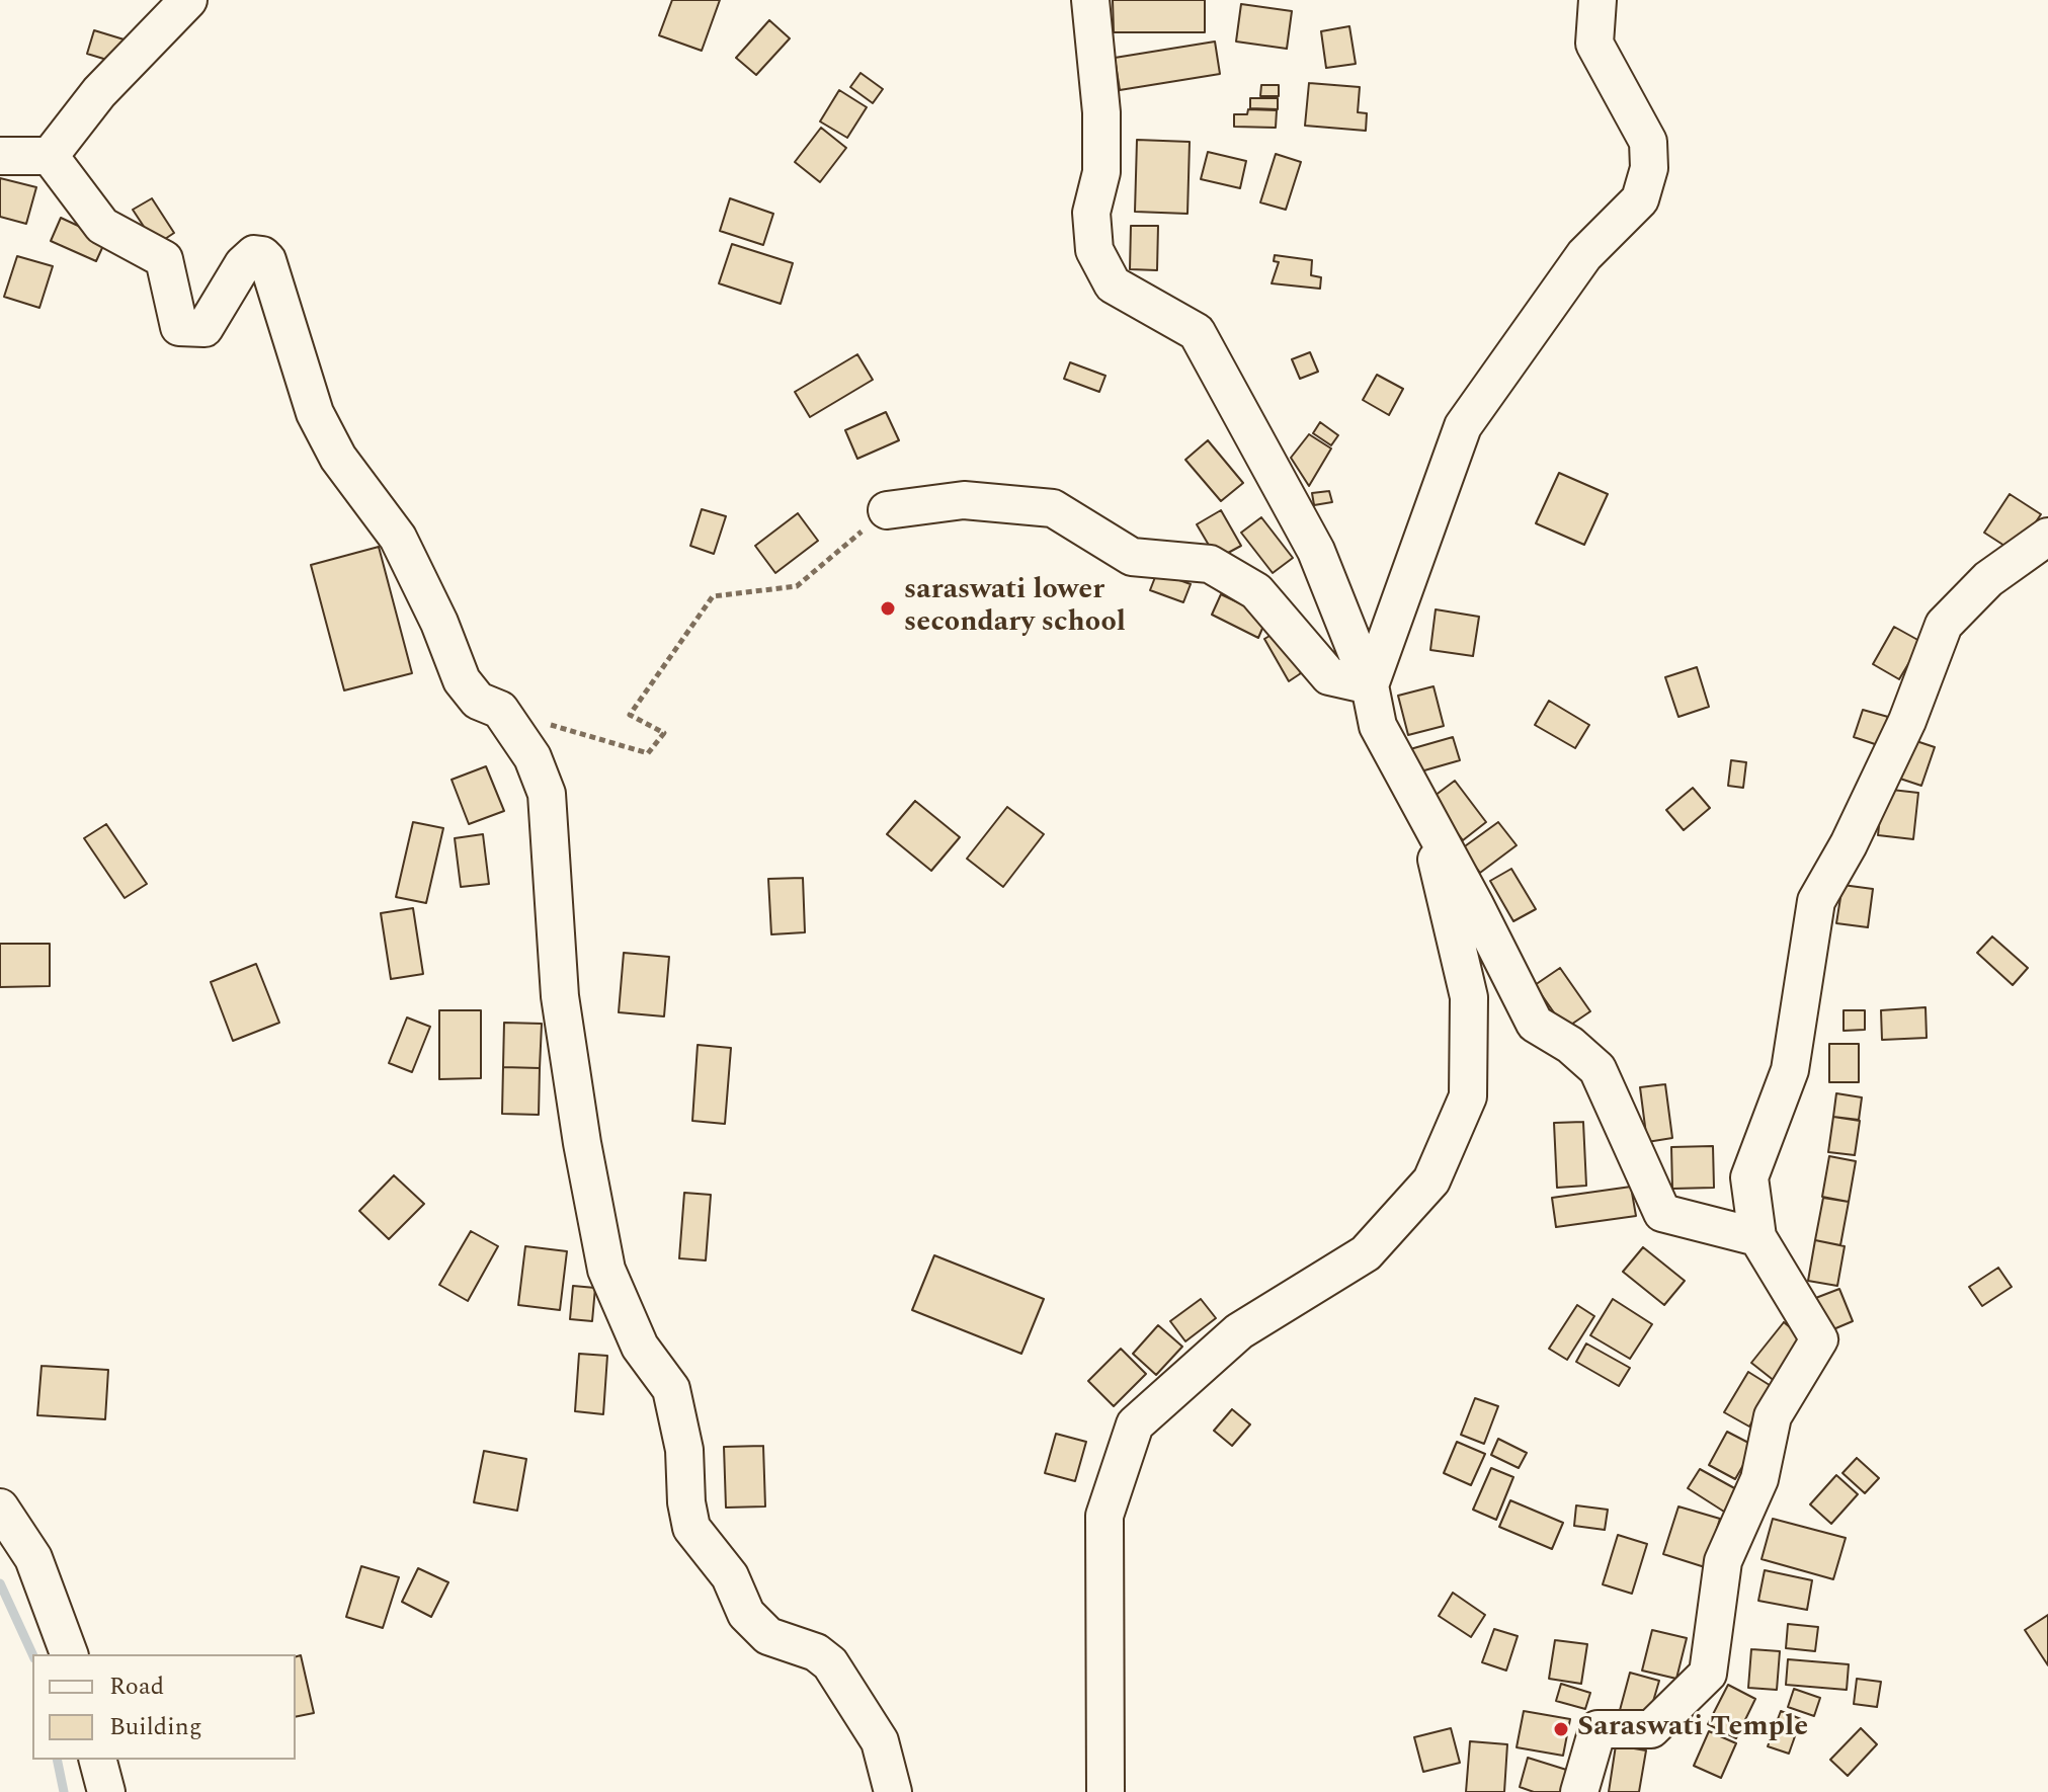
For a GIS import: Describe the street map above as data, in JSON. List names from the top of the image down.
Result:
{
  "places": ["saraswati lower secondary school", "Saraswati Temple"],
  "legend": ["Road", "Building"]
}
